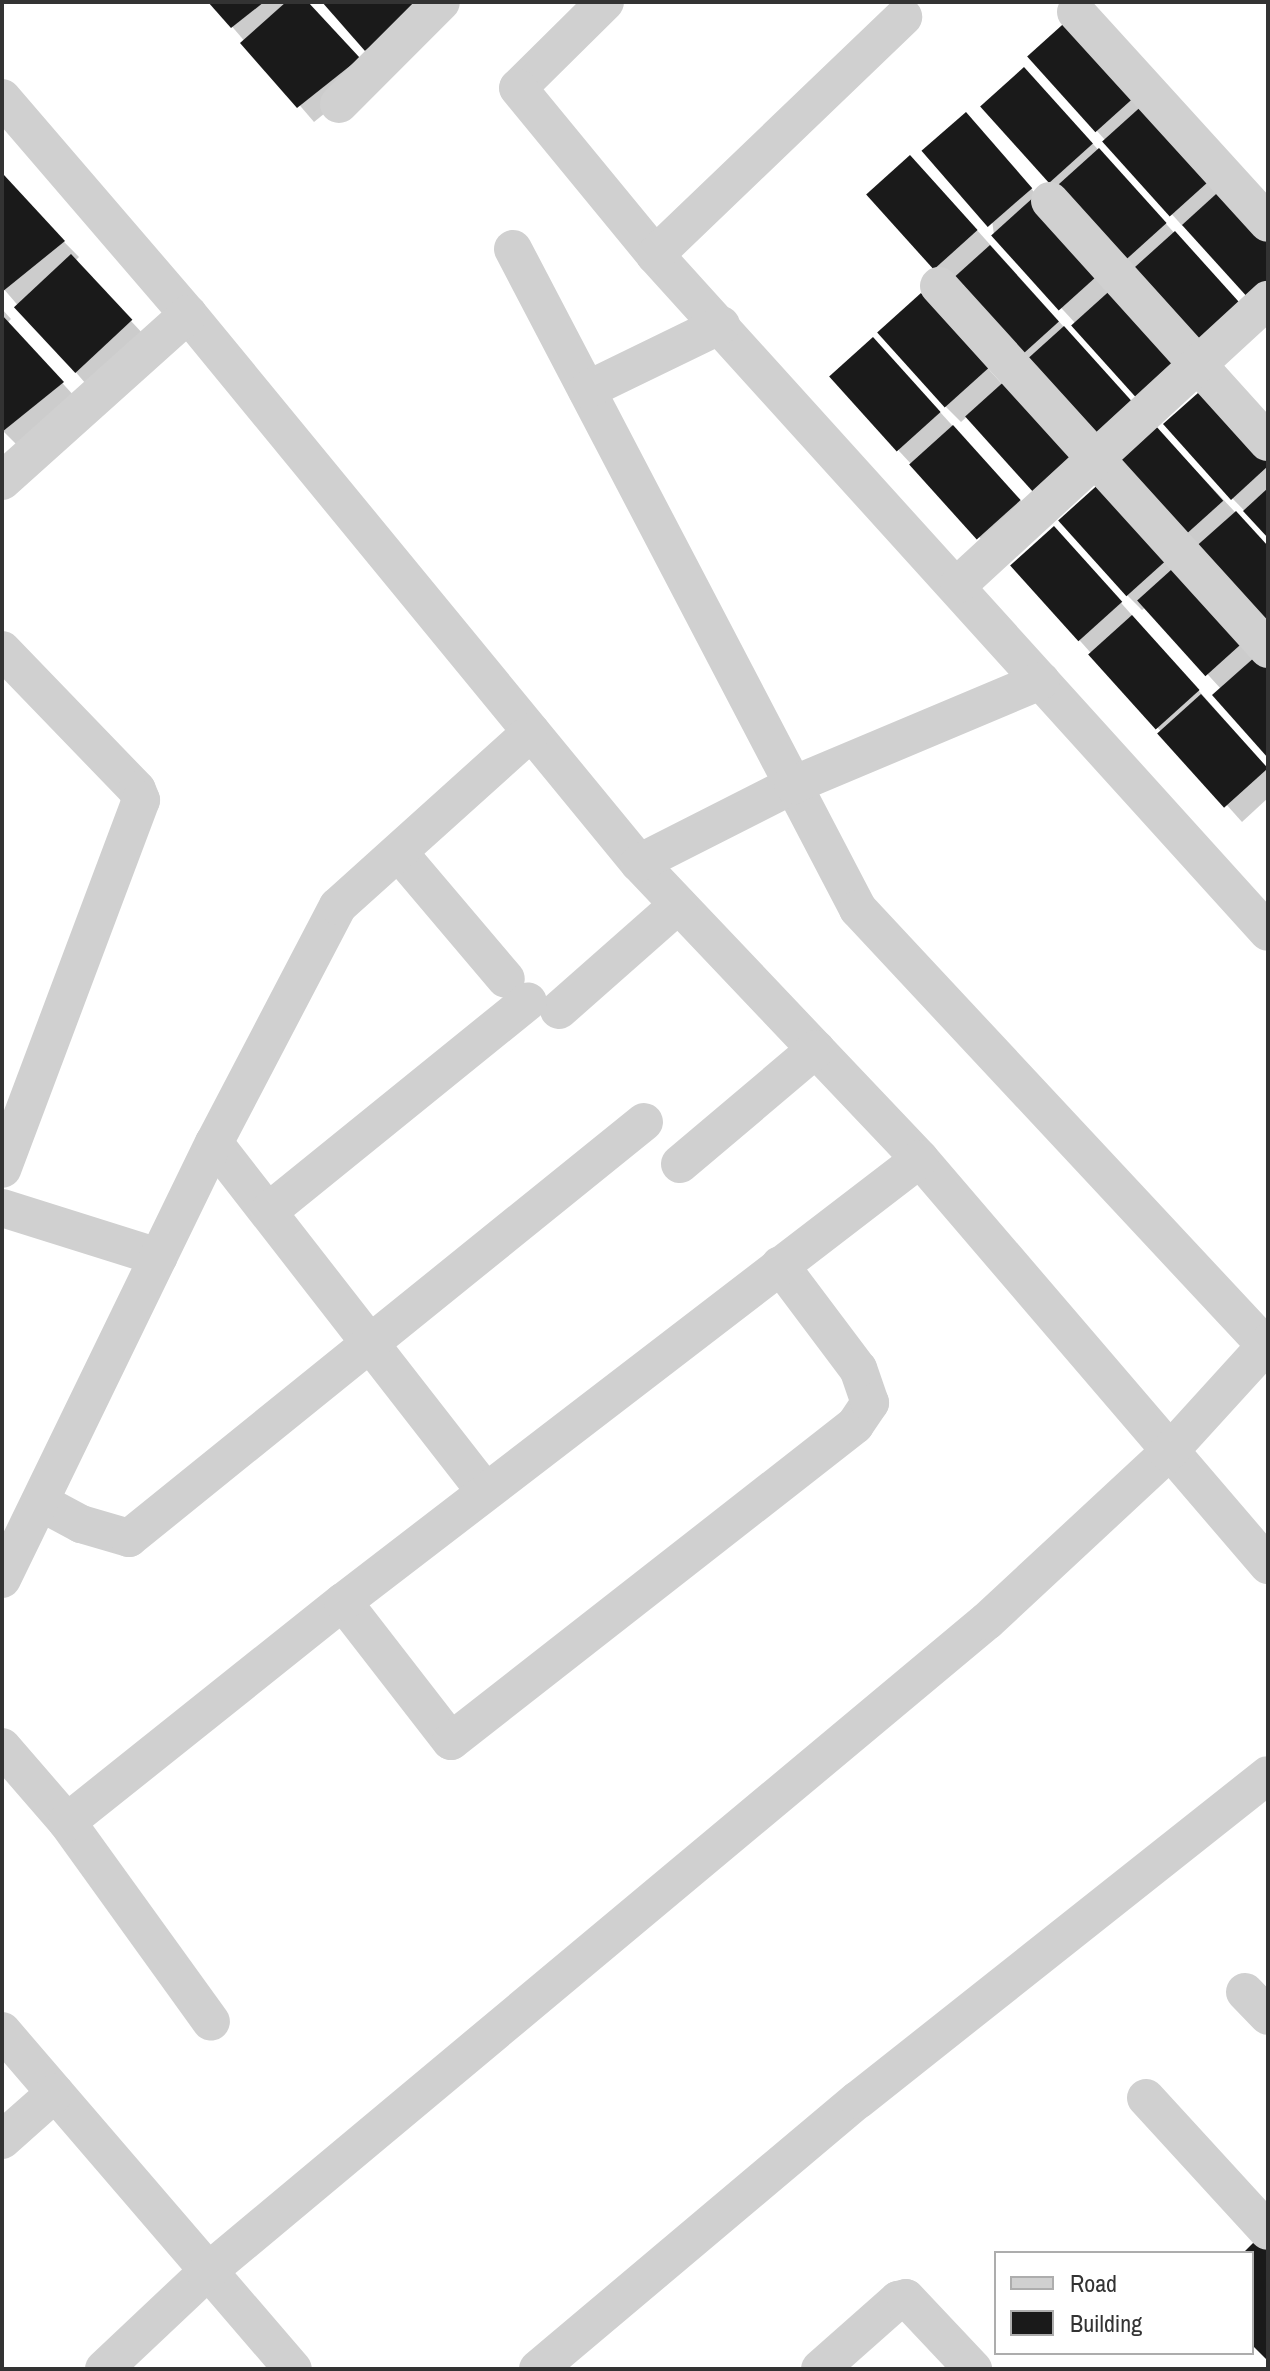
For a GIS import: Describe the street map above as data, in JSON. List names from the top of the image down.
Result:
{
  "legend": ["Road", "Building"]
}
